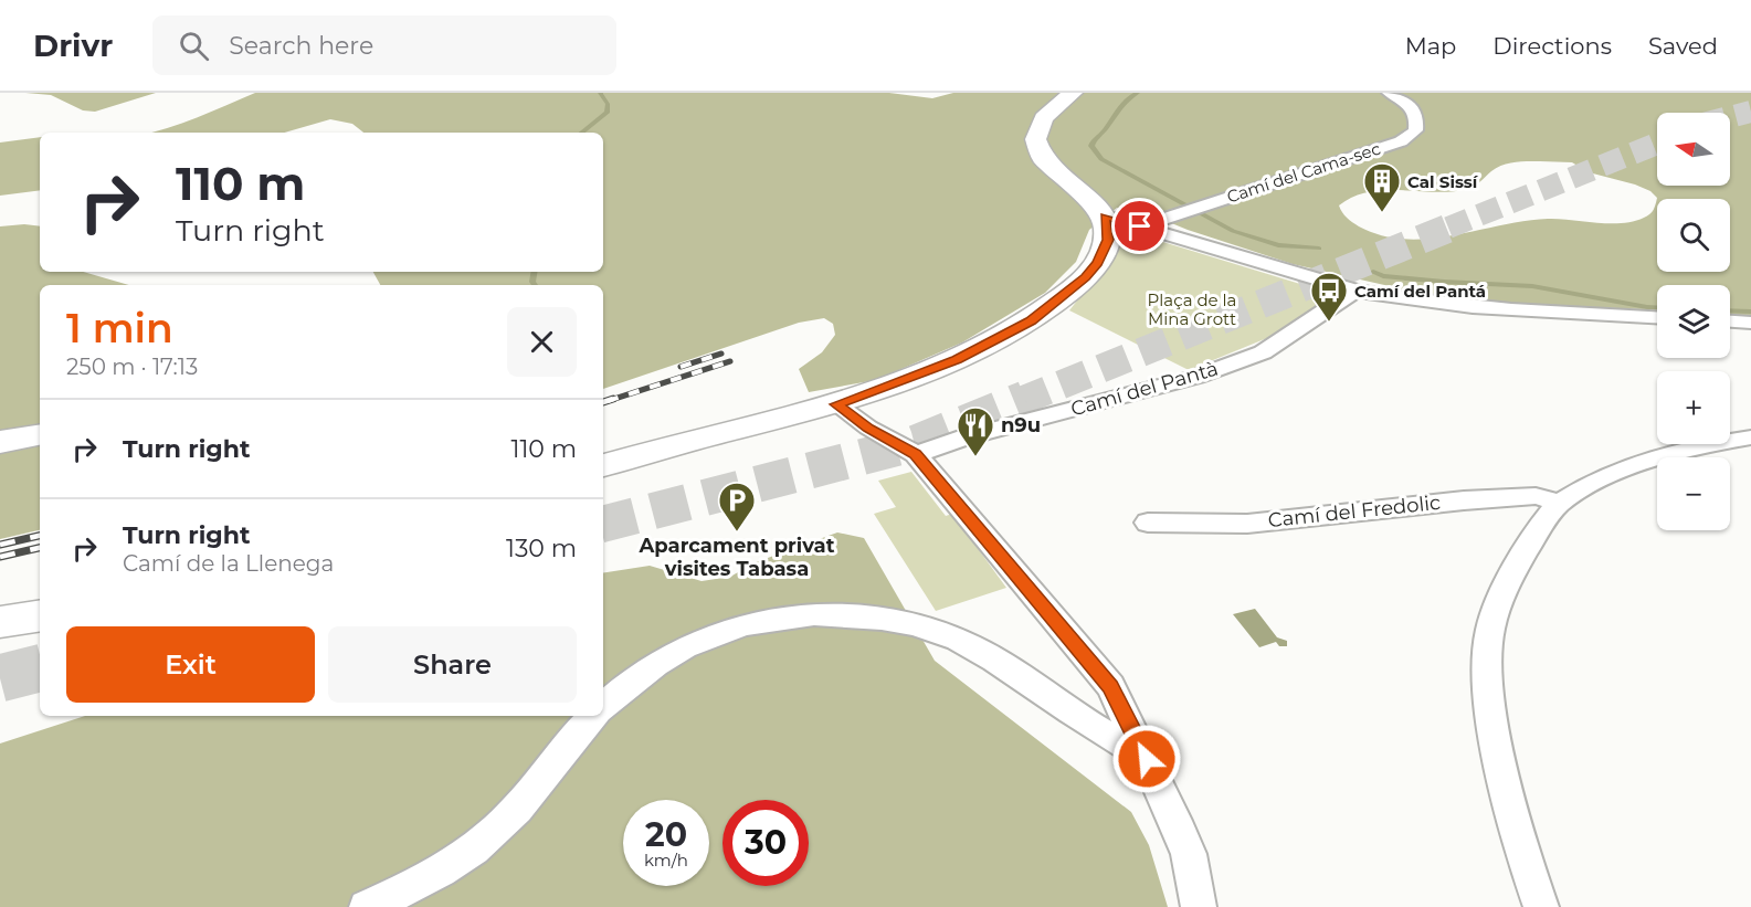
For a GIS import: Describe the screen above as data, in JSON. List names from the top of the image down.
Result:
{
  "streets": {
    "street": ["Camí del Cama-sec", "Camí del Pantà", "Camí del Fredolic"]
  },
  "parks": ["Plaça de la Mina Grott"],
  "places": {
    "building": ["Cal Sissí"],
    "bus stop": ["Camí del Pantá"],
    "restaurant": ["n9u"],
    "parking": ["Aparcament privat visites Tabasa"]
  },
  "north": "left",
  "page": {
    "header": "Drivr",
    "search": "Search here",
    "nav": ["Map", "Directions", "Saved"],
    "map_buttons": ["+", "−"],
    "turn": ["110 m", "Turn right"],
    "heading": ["1 min", "250 m · 17:13"],
    "list": [
      {
        "name": "Turn right",
        "value": "110 m"
      },
      {
        "name": "Turn right",
        "note": "Camí de la Llenega",
        "value": "130 m"
      }
    ],
    "buttons": ["Exit", "Share"],
    "speed": "20 km/h",
    "limit": "30"
  }
}
